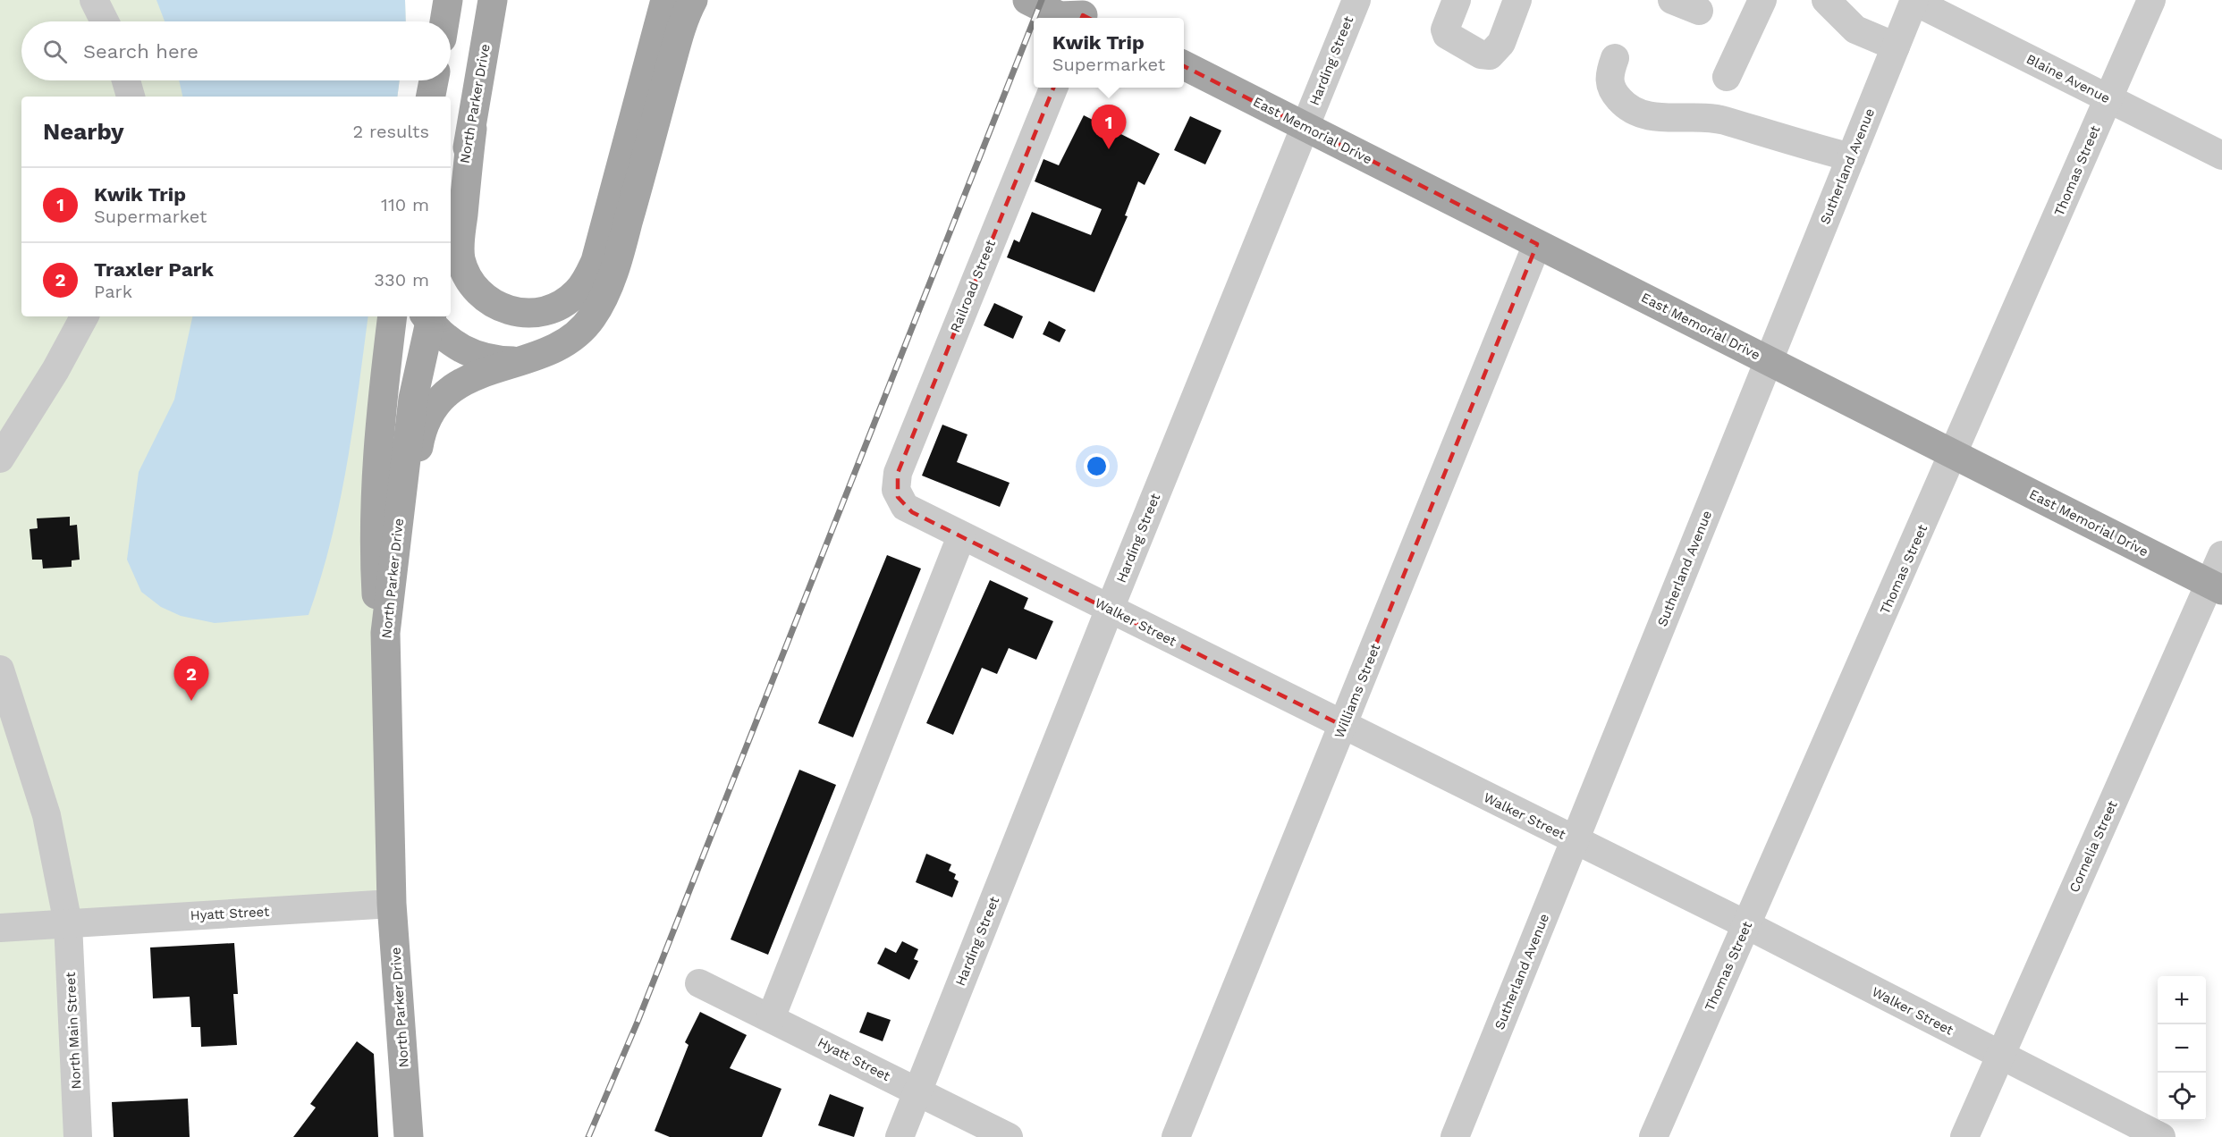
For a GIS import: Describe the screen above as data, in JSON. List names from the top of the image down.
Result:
{
  "streets": {
    "main road": ["North Parker Drive", "East Memorial Drive"],
    "street": [
      "Harding Street",
      "Blaine Avenue",
      "Sutherland Avenue",
      "Thomas Street",
      "Railroad Street",
      "Walker Street",
      "Williams Street",
      "Cornelia Street",
      "Hyatt Street",
      "North Main Street"
    ]
  },
  "crossings": [
    ["Harding Street", "East Memorial Drive"],
    ["Harding Street", "Walker Street"],
    ["Harding Street", "Hyatt Street"],
    ["Blaine Avenue", "Sutherland Avenue"],
    ["Blaine Avenue", "Thomas Street"],
    ["North Parker Drive", "Hyatt Street"],
    ["East Memorial Drive", "Sutherland Avenue"],
    ["East Memorial Drive", "Thomas Street"],
    ["East Memorial Drive", "Williams Street"],
    ["East Memorial Drive", "Cornelia Street"],
    ["Sutherland Avenue", "Walker Street"],
    ["Thomas Street", "Walker Street"],
    ["Railroad Street", "Walker Street"],
    ["Walker Street", "Williams Street"],
    ["Walker Street", "Cornelia Street"],
    ["Hyatt Street", "North Main Street"]
  ],
  "page": {
    "popup": ["Kwik Trip", "Supermarket"],
    "search": "Search here",
    "heading": ["Nearby", "2 results"],
    "pins": ["1", "2"],
    "list": [
      {
        "mark": "1",
        "name": "Kwik Trip",
        "note": "Supermarket",
        "value": "110 m"
      },
      {
        "mark": "2",
        "name": "Traxler Park",
        "note": "Park",
        "value": "330 m"
      }
    ],
    "map_buttons": ["+", "−"]
  }
}
